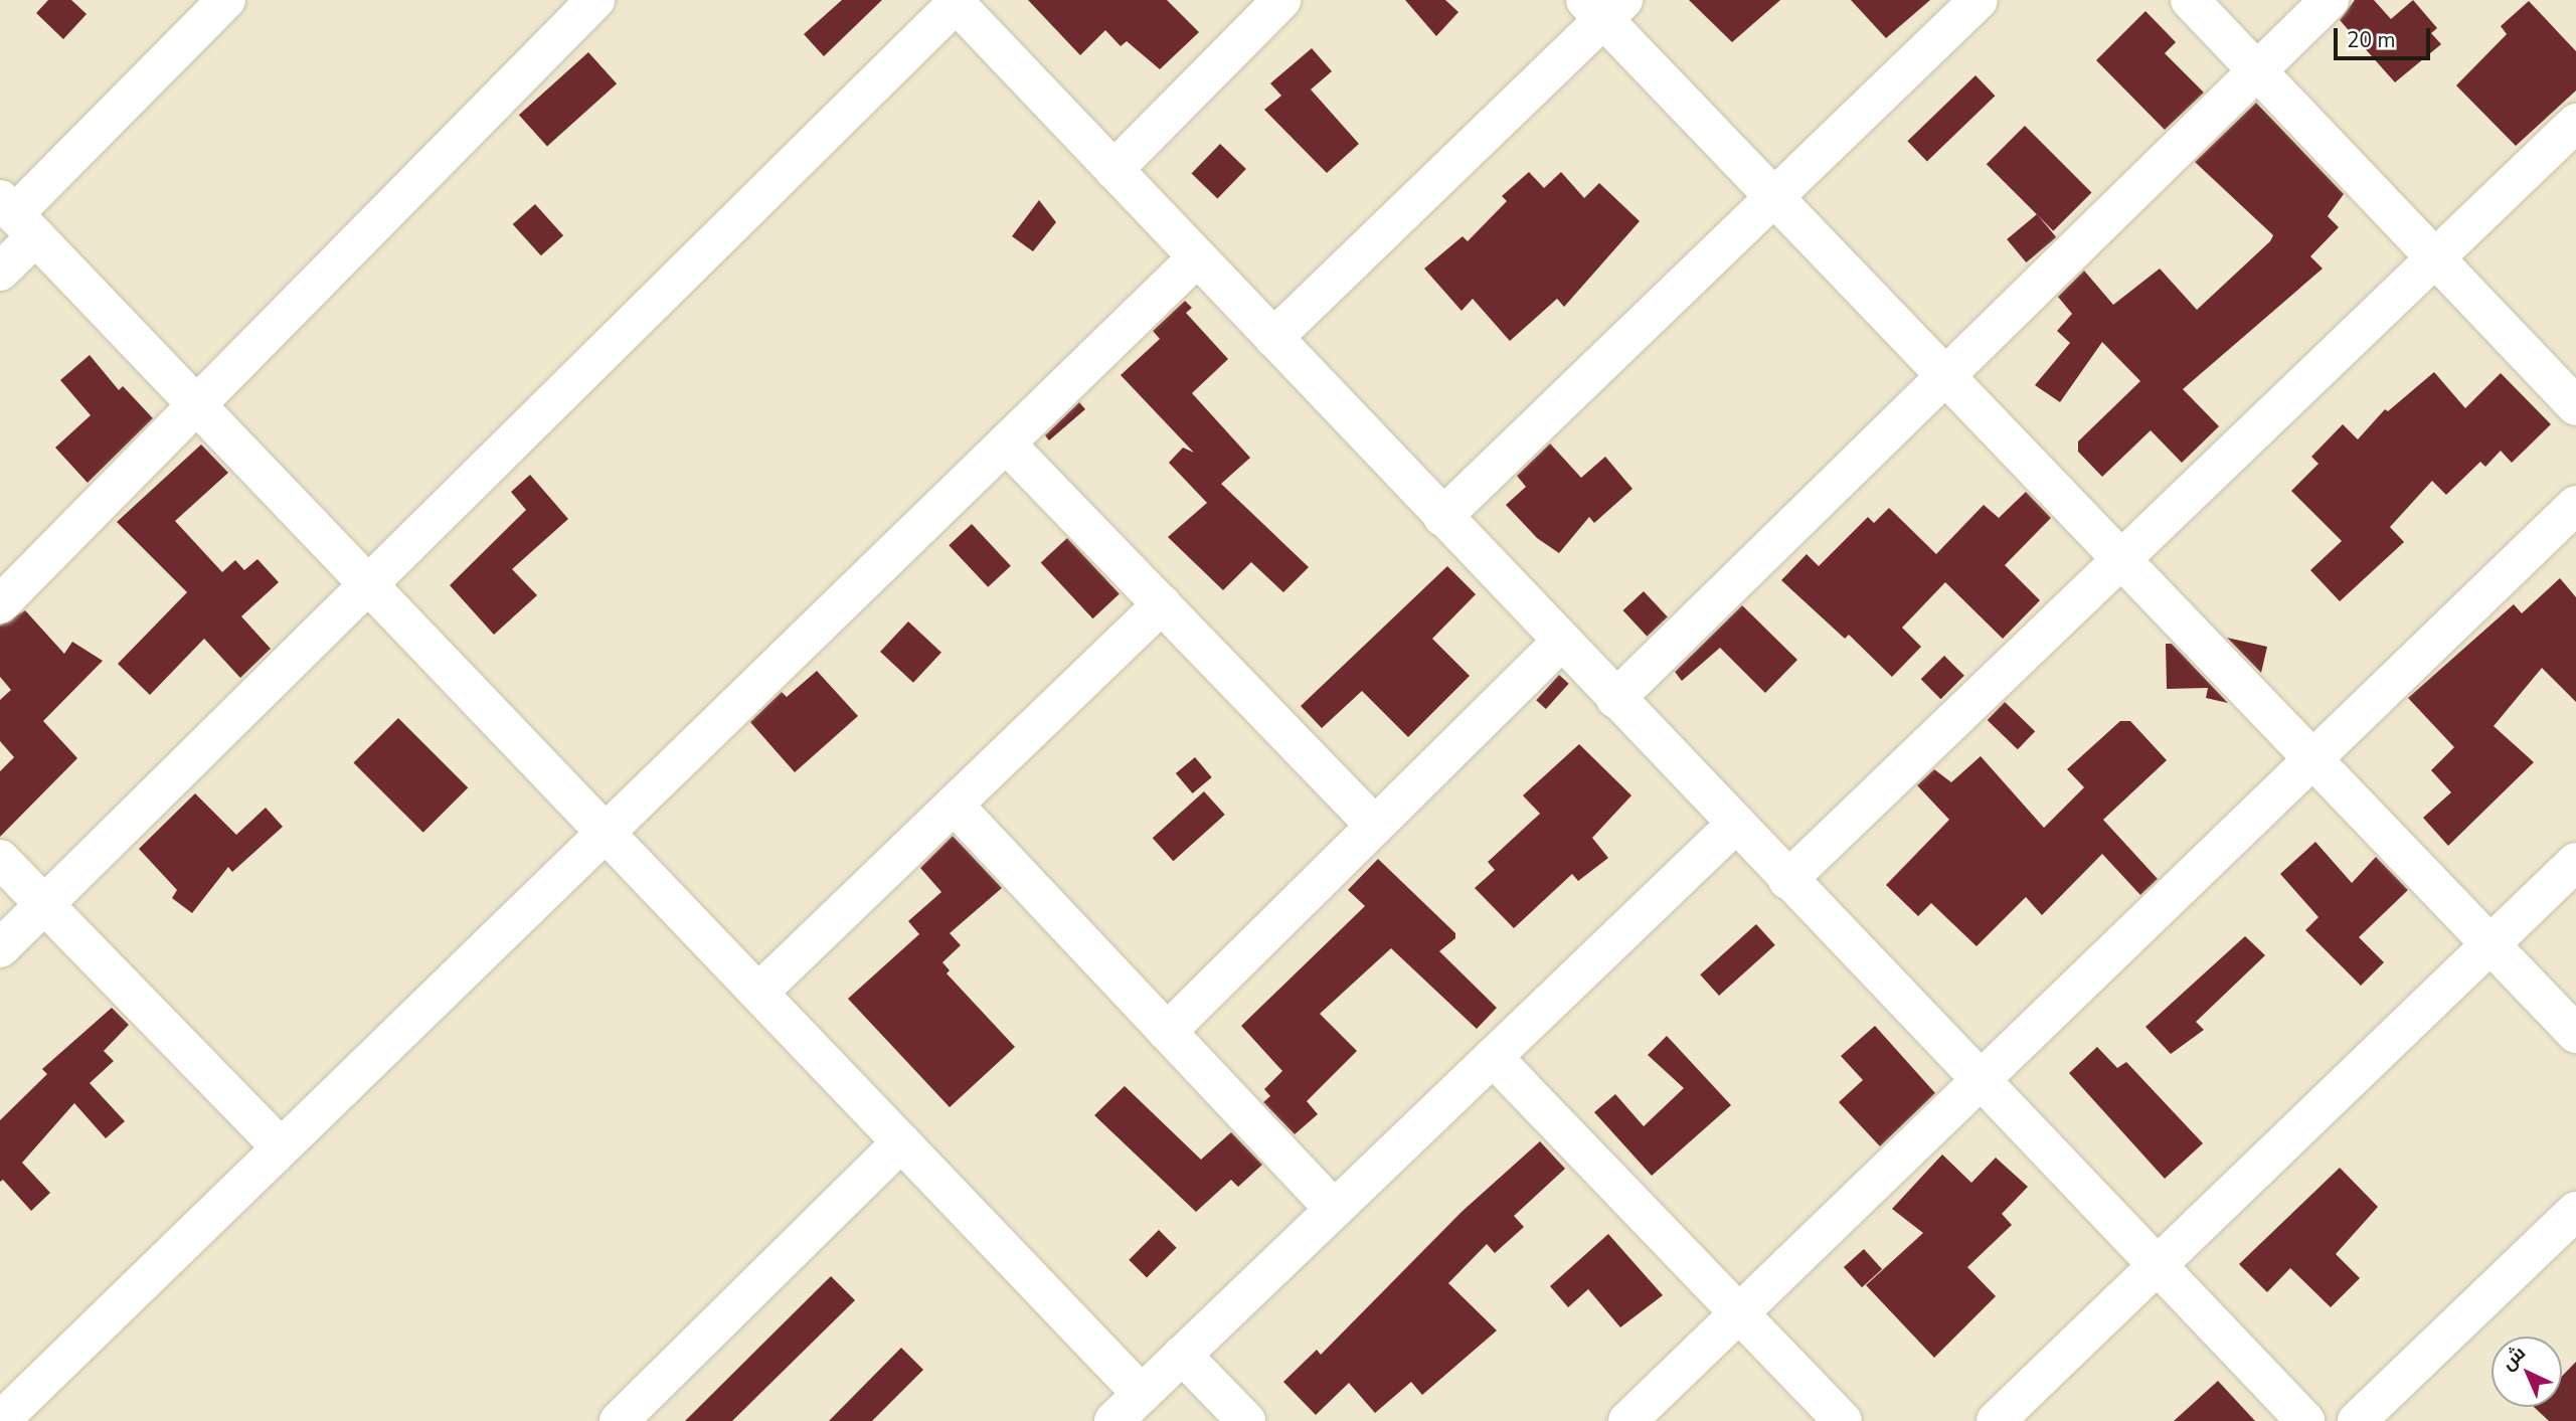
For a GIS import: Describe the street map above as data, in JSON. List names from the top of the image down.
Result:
{
  "scale_bar": "20 m",
  "north": "top left"
}
